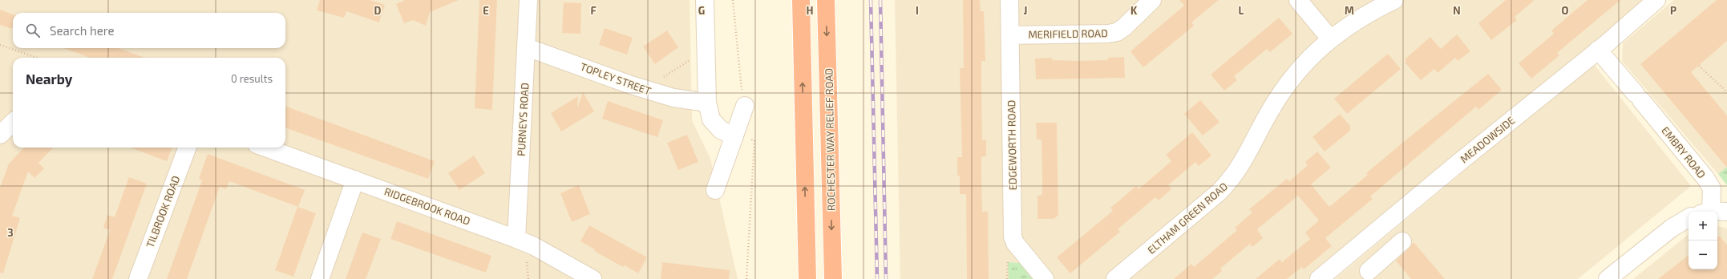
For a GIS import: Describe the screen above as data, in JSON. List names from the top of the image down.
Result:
{
  "streets": {
    "highway": ["ROCHESTER WAY RELIEF ROAD"],
    "street": [
      "MERIFIELD ROAD",
      "TOPLEY STREET",
      "PURNEYS ROAD",
      "MEADOWSIDE",
      "EDGEWORTH ROAD",
      "EMBRY ROAD",
      "RIDGEBROOK ROAD",
      "TILBROOK ROAD",
      "ELTHAM GREEN ROAD"
    ]
  },
  "crossings": [
    ["MERIFIELD ROAD", "EDGEWORTH ROAD"],
    ["TOPLEY STREET", "PURNEYS ROAD"],
    ["PURNEYS ROAD", "RIDGEBROOK ROAD"],
    ["MEADOWSIDE", "EMBRY ROAD"]
  ],
  "page": {
    "search": "Search here",
    "heading": ["Nearby", "0 results"],
    "map_buttons": ["+", "−"]
  },
  "grid": {
    "columns": [
      "D",
      "E",
      "F",
      "G",
      "H",
      "I",
      "J",
      "K",
      "L",
      "M",
      "N",
      "O",
      "P"
    ],
    "rows": ["3"]
  }
}
